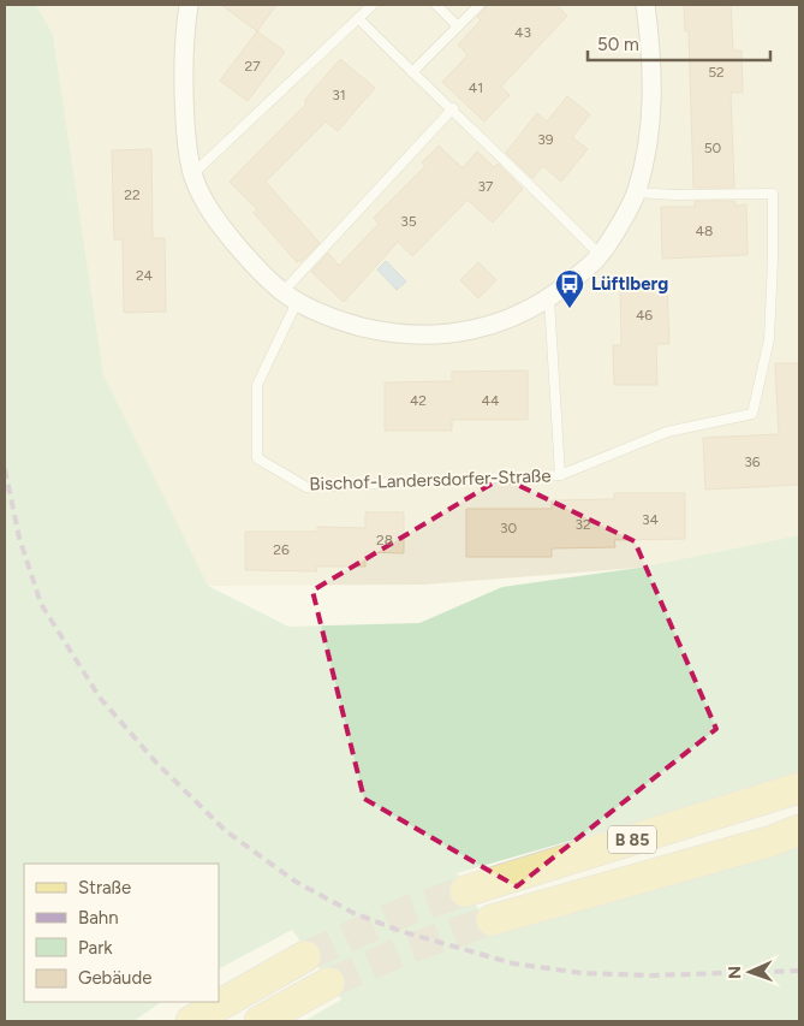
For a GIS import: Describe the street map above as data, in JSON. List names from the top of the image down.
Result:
{
  "streets": {
    "main road": ["B 85"],
    "lane": ["Bischof-Landersdorfer-Straße"]
  },
  "places": {
    "bus stop": ["Lüftlberg"]
  },
  "house_numbers": [
    "43",
    "27",
    "52",
    "41",
    "31",
    "39",
    "50",
    "37",
    "22",
    "35",
    "48",
    "24",
    "46",
    "42",
    "44",
    "36",
    "34",
    "32",
    "30",
    "28",
    "26"
  ],
  "legend": [
    "Straße",
    "Bahn",
    "Park",
    "Gebäude"
  ],
  "scale_bar": "50 m",
  "north": "left"
}
